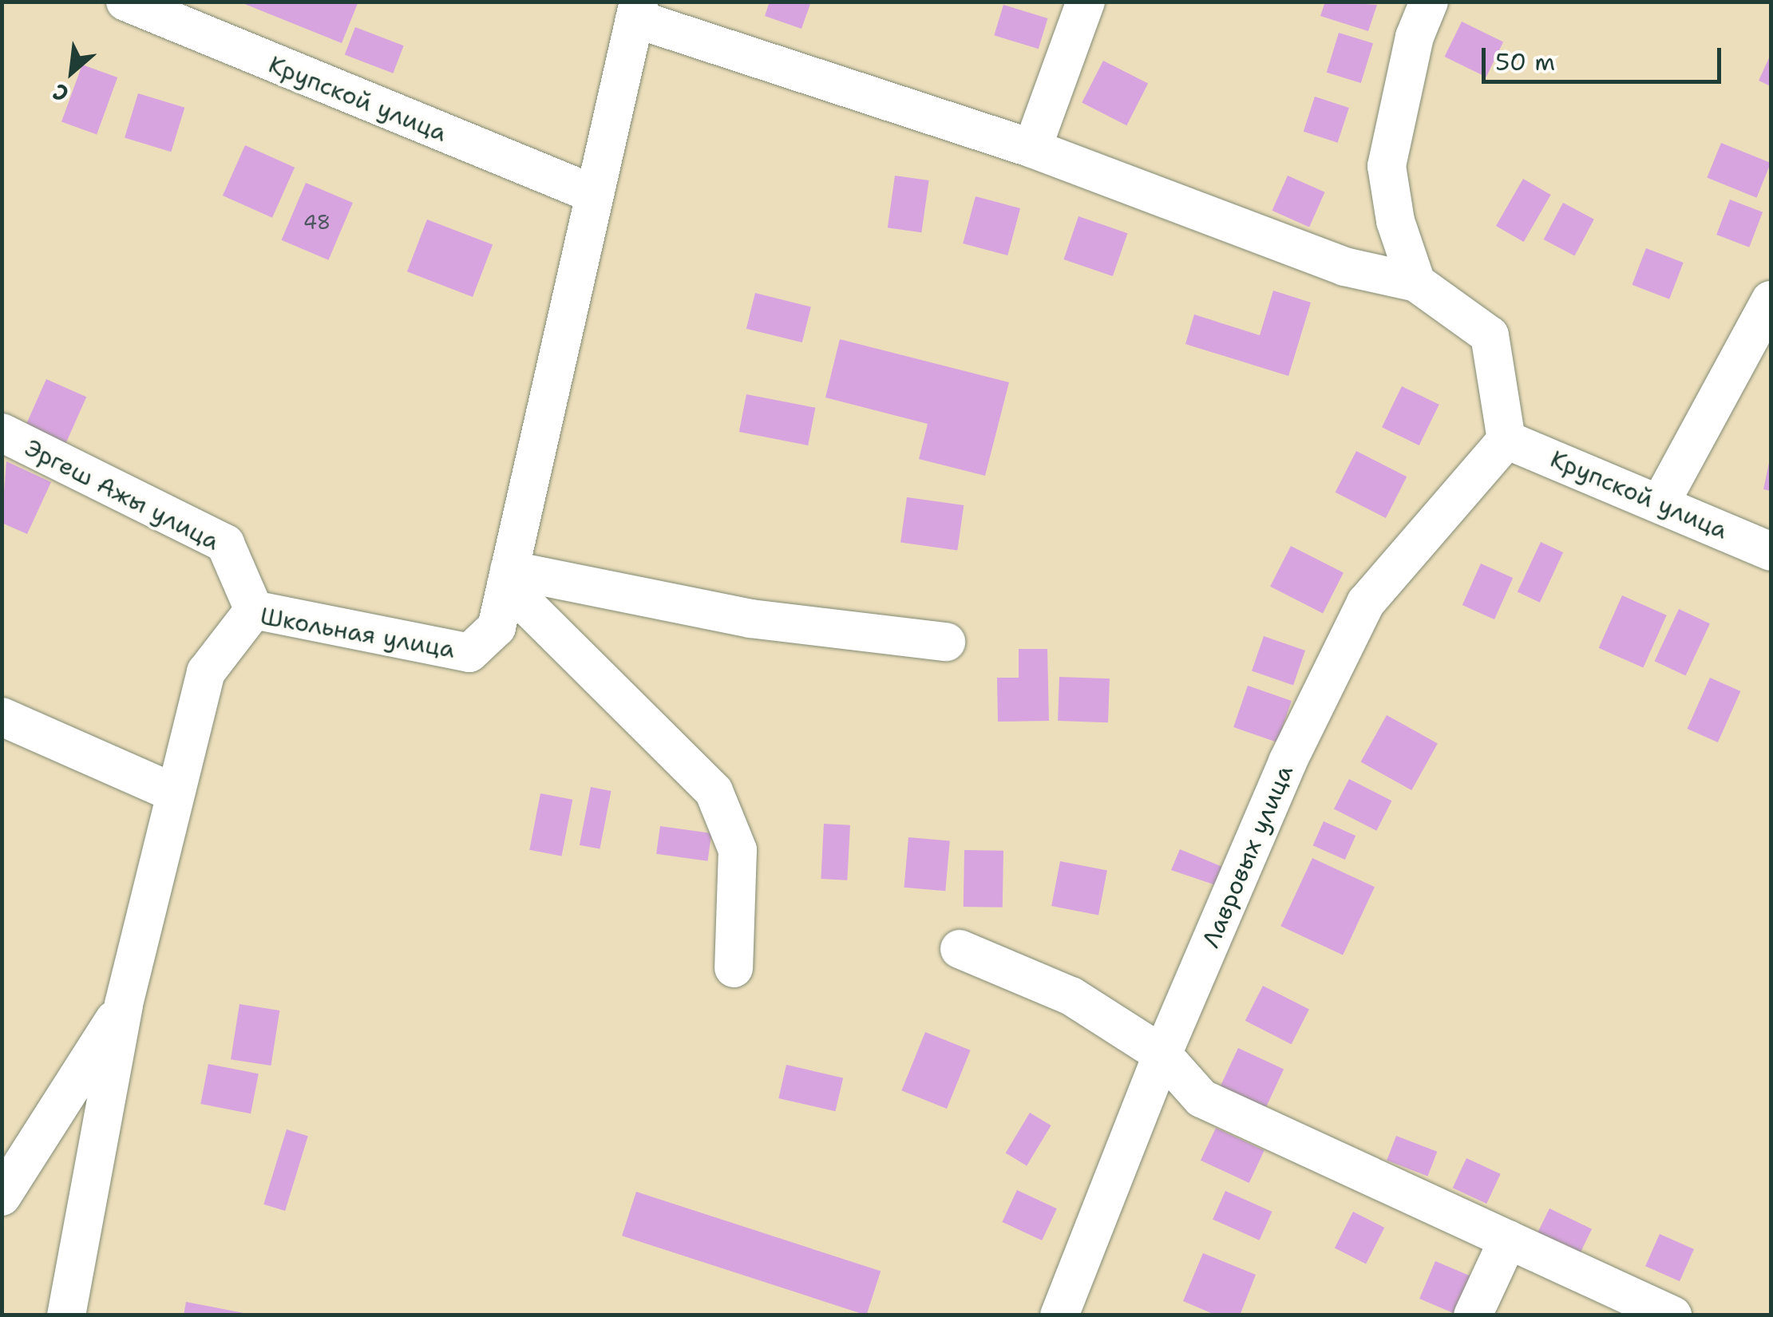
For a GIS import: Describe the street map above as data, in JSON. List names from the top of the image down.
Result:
{
  "streets": {
    "street": [
      "Крупской улица",
      "Эргеш Ажы улица",
      "Школьная улица",
      "Лавровых улица"
    ]
  },
  "crossings": [
    ["Крупской улица", "Школьная улица"],
    ["Крупской улица", "Лавровых улица"],
    ["Эргеш Ажы улица", "Школьная улица"]
  ],
  "house_numbers": ["48"],
  "scale_bar": "50 m",
  "north": "bottom left"
}
